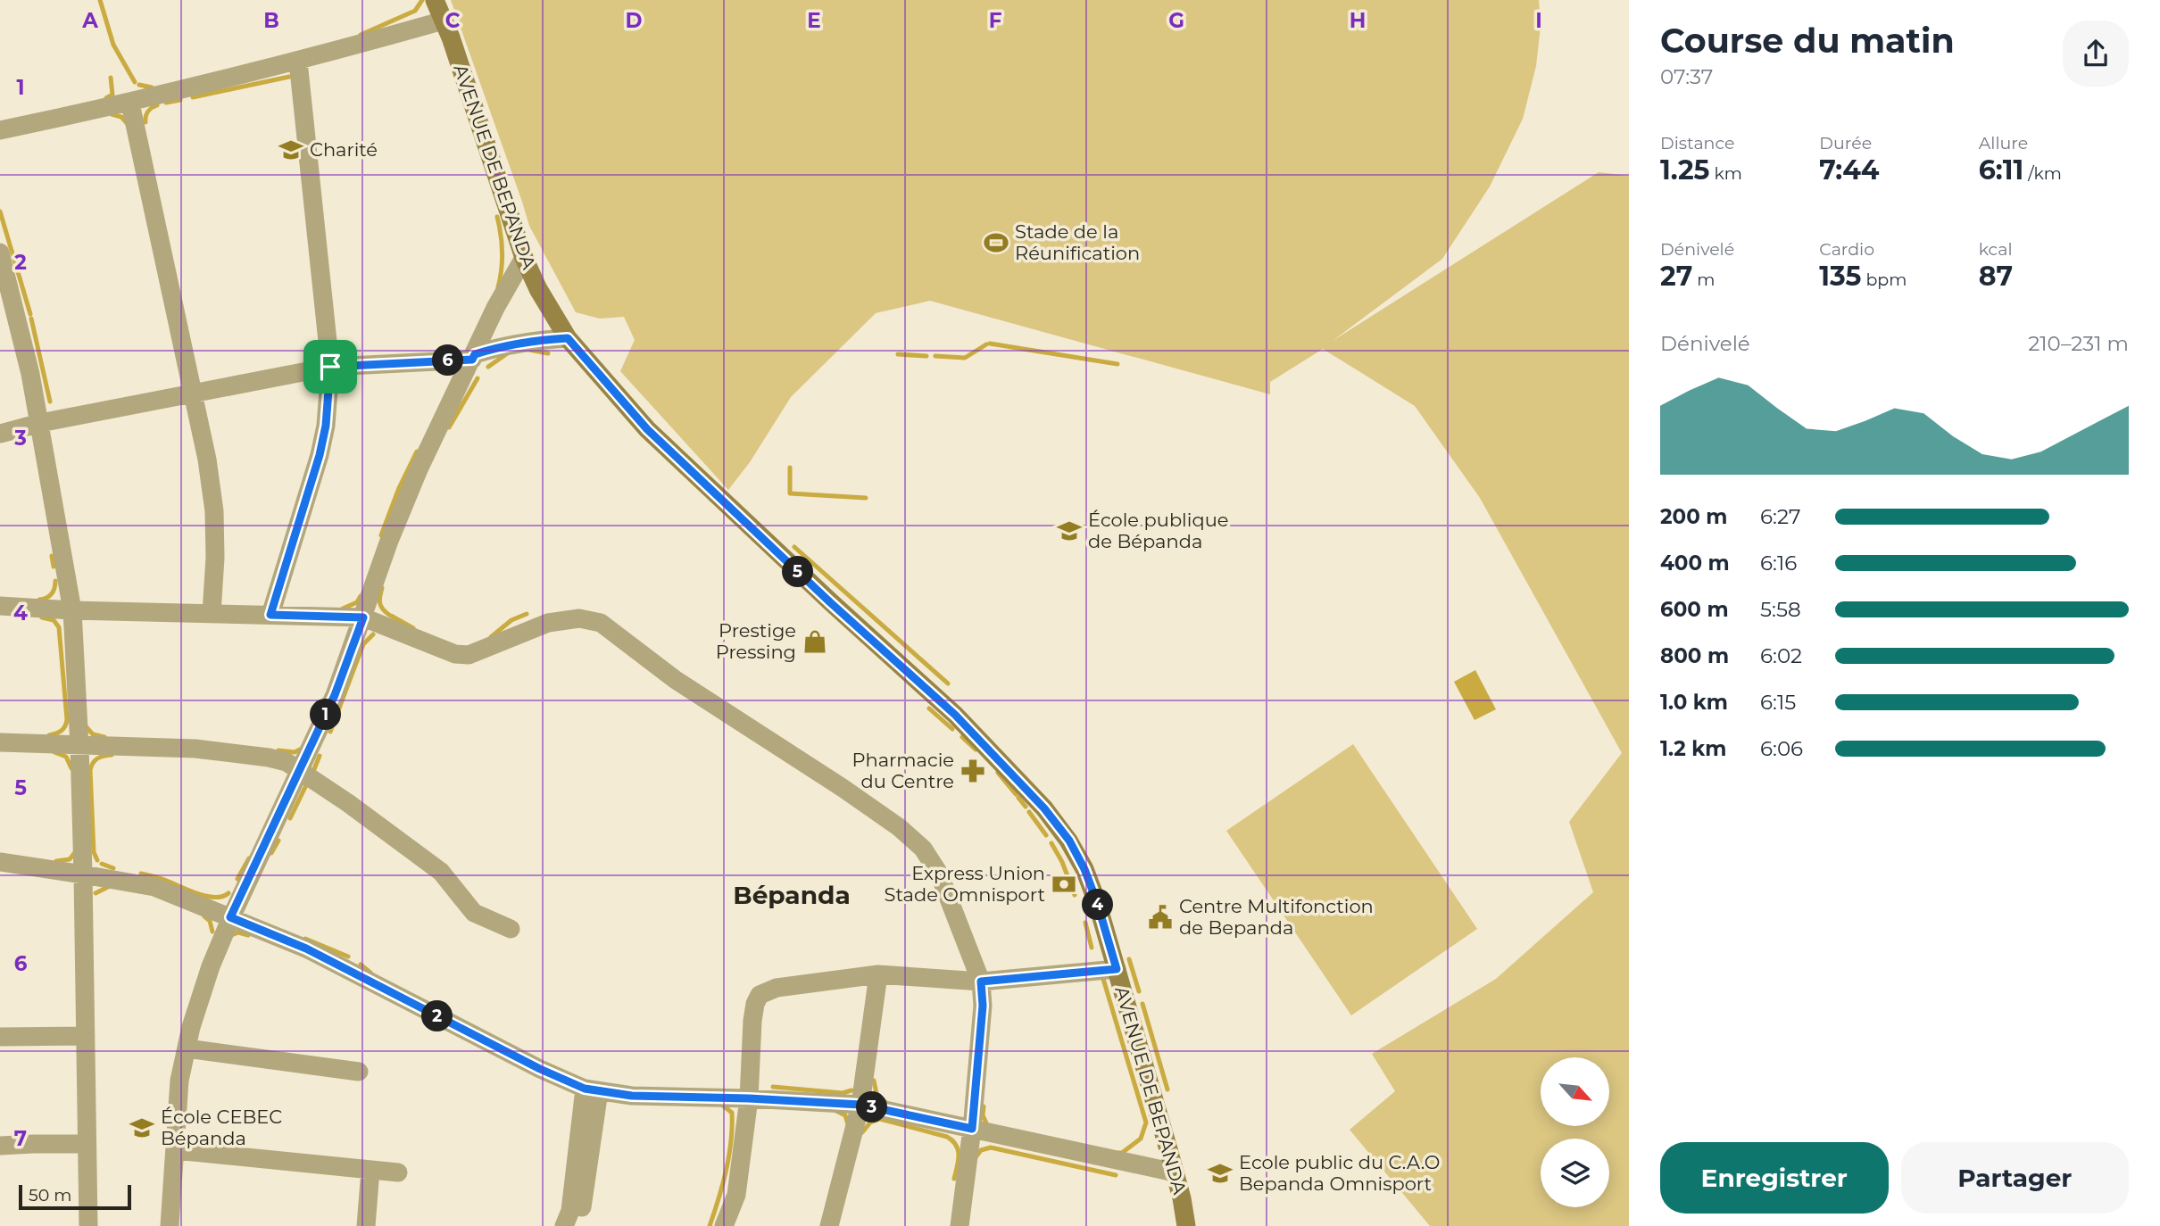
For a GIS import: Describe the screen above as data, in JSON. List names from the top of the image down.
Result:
{
  "streets": {
    "main road": ["AVENUE DE BEPANDA"]
  },
  "districts": ["Bépanda"],
  "places": {
    "school or university": [
      "Charité",
      "École publique de Bépanda",
      "École CEBEC Bépanda",
      "Ecole public du C.A.O Bepanda Omnisport"
    ],
    "sports": ["Stade de la Réunification"],
    "shop": ["Prestige Pressing"],
    "pharmacy": ["Pharmacie du Centre"],
    "bank": ["Express Union Stade Omnisport"],
    "public building": ["Centre Multifonction de Bepanda"]
  },
  "scale_bar": "50 m",
  "north": "bottom right",
  "page": {
    "heading": ["Course du matin", "07:37"],
    "stats": [
      ["Distance", "1.25 km"],
      ["Durée", "7:44"],
      ["Allure", "6:11 /km"],
      ["Dénivelé", "27 m"],
      ["Cardio", "135 bpm"],
      ["kcal", "87"]
    ],
    "chart": ["Dénivelé", "210–231 m"],
    "pins": [
      "6",
      "5",
      "1",
      "4",
      "2",
      "3"
    ],
    "list": [
      {
        "name": "200 m",
        "note": "6:27"
      },
      {
        "name": "400 m",
        "note": "6:16"
      },
      {
        "name": "600 m",
        "note": "5:58"
      },
      {
        "name": "800 m",
        "note": "6:02"
      },
      {
        "name": "1.0 km",
        "note": "6:15"
      },
      {
        "name": "1.2 km",
        "note": "6:06"
      }
    ],
    "buttons": ["Enregistrer", "Partager"],
    "scale": "50 m"
  },
  "grid": {
    "columns": [
      "A",
      "B",
      "C",
      "D",
      "E",
      "F",
      "G",
      "H",
      "I"
    ],
    "rows": [
      "1",
      "2",
      "3",
      "4",
      "5",
      "6",
      "7"
    ]
  }
}
